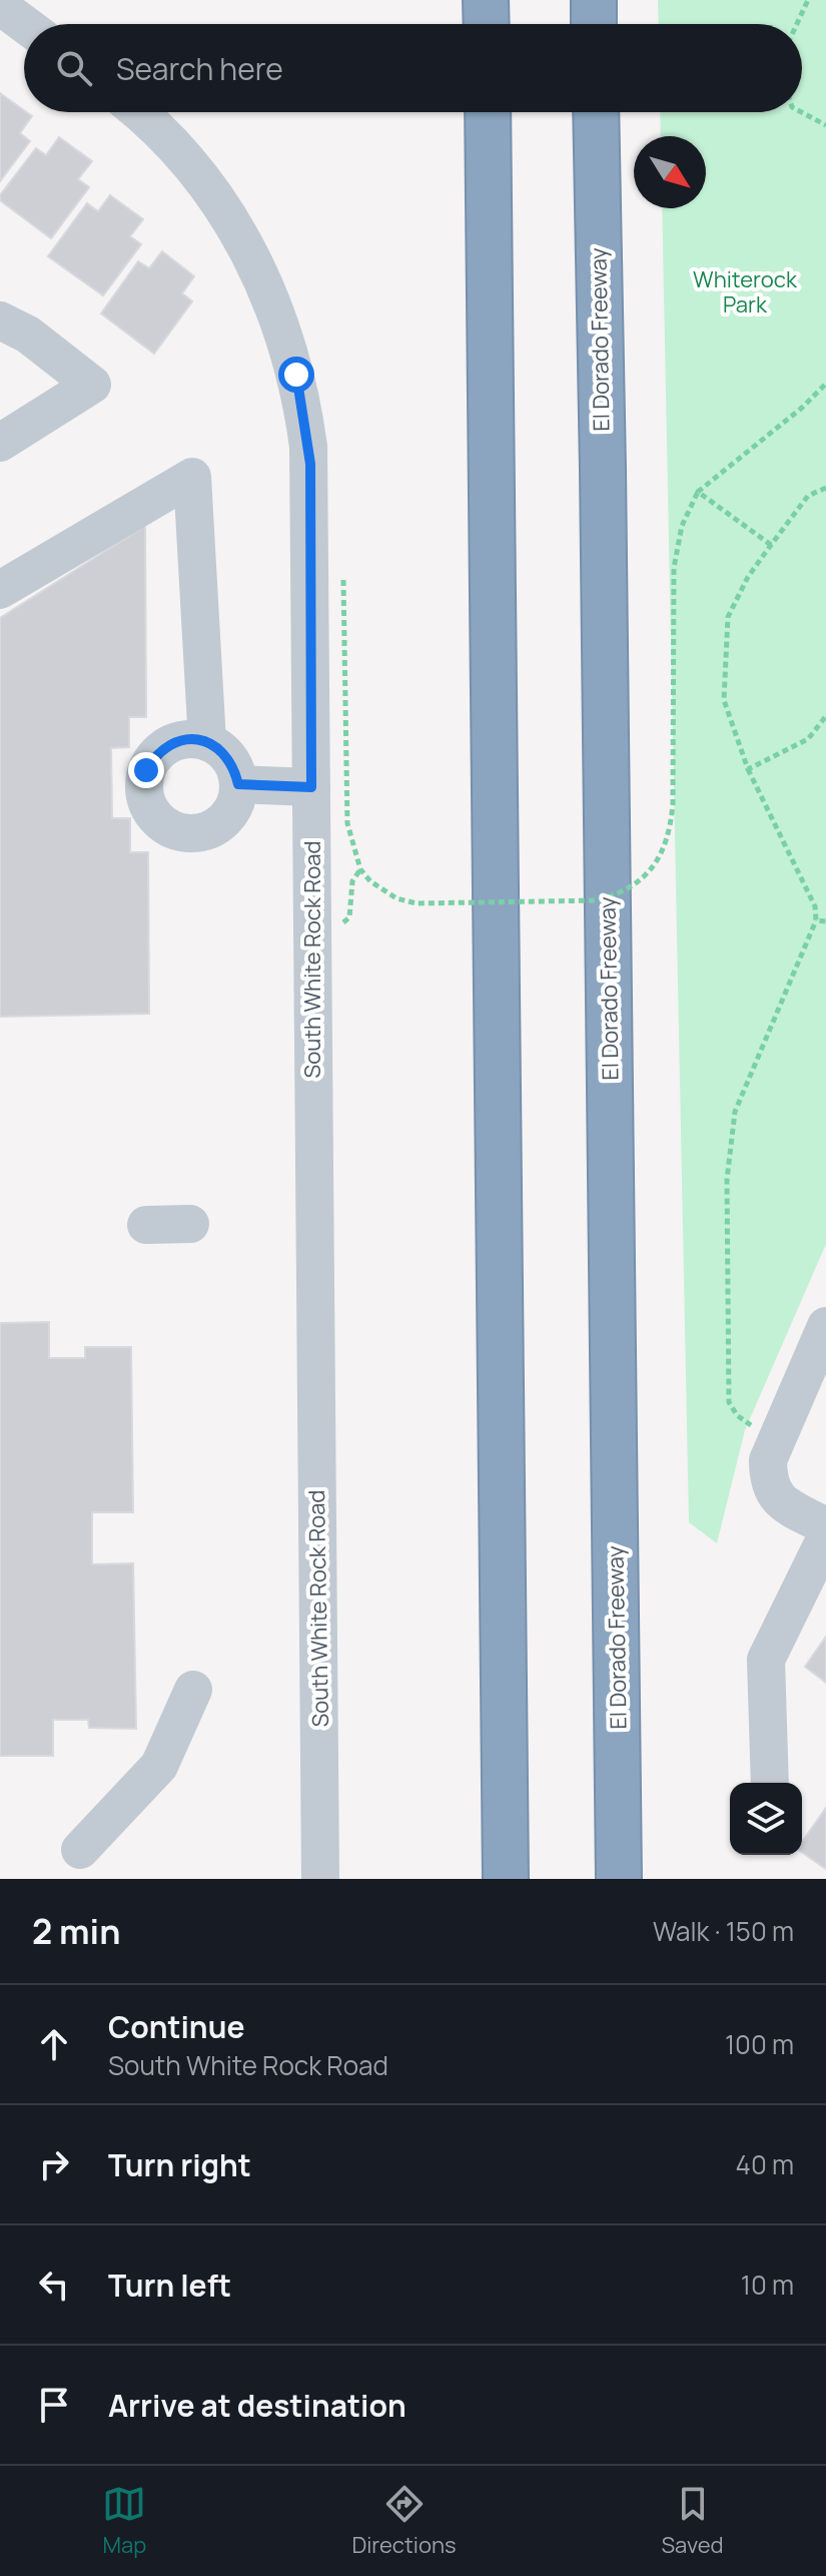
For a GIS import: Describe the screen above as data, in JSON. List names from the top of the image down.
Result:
{
  "streets": {
    "highway": ["El Dorado Freeway"],
    "street": ["South White Rock Road"]
  },
  "parks": ["Whiterock Park"],
  "north": "bottom right",
  "page": {
    "search": "Search here",
    "heading": ["2 min", "Walk · 150 m"],
    "list": [
      ["Continue", "South White Rock Road", "100 m"],
      ["Turn right", "40 m"],
      ["Turn left", "10 m"],
      "Arrive at destination"
    ],
    "nav": ["Map", "Directions", "Saved"]
  }
}
